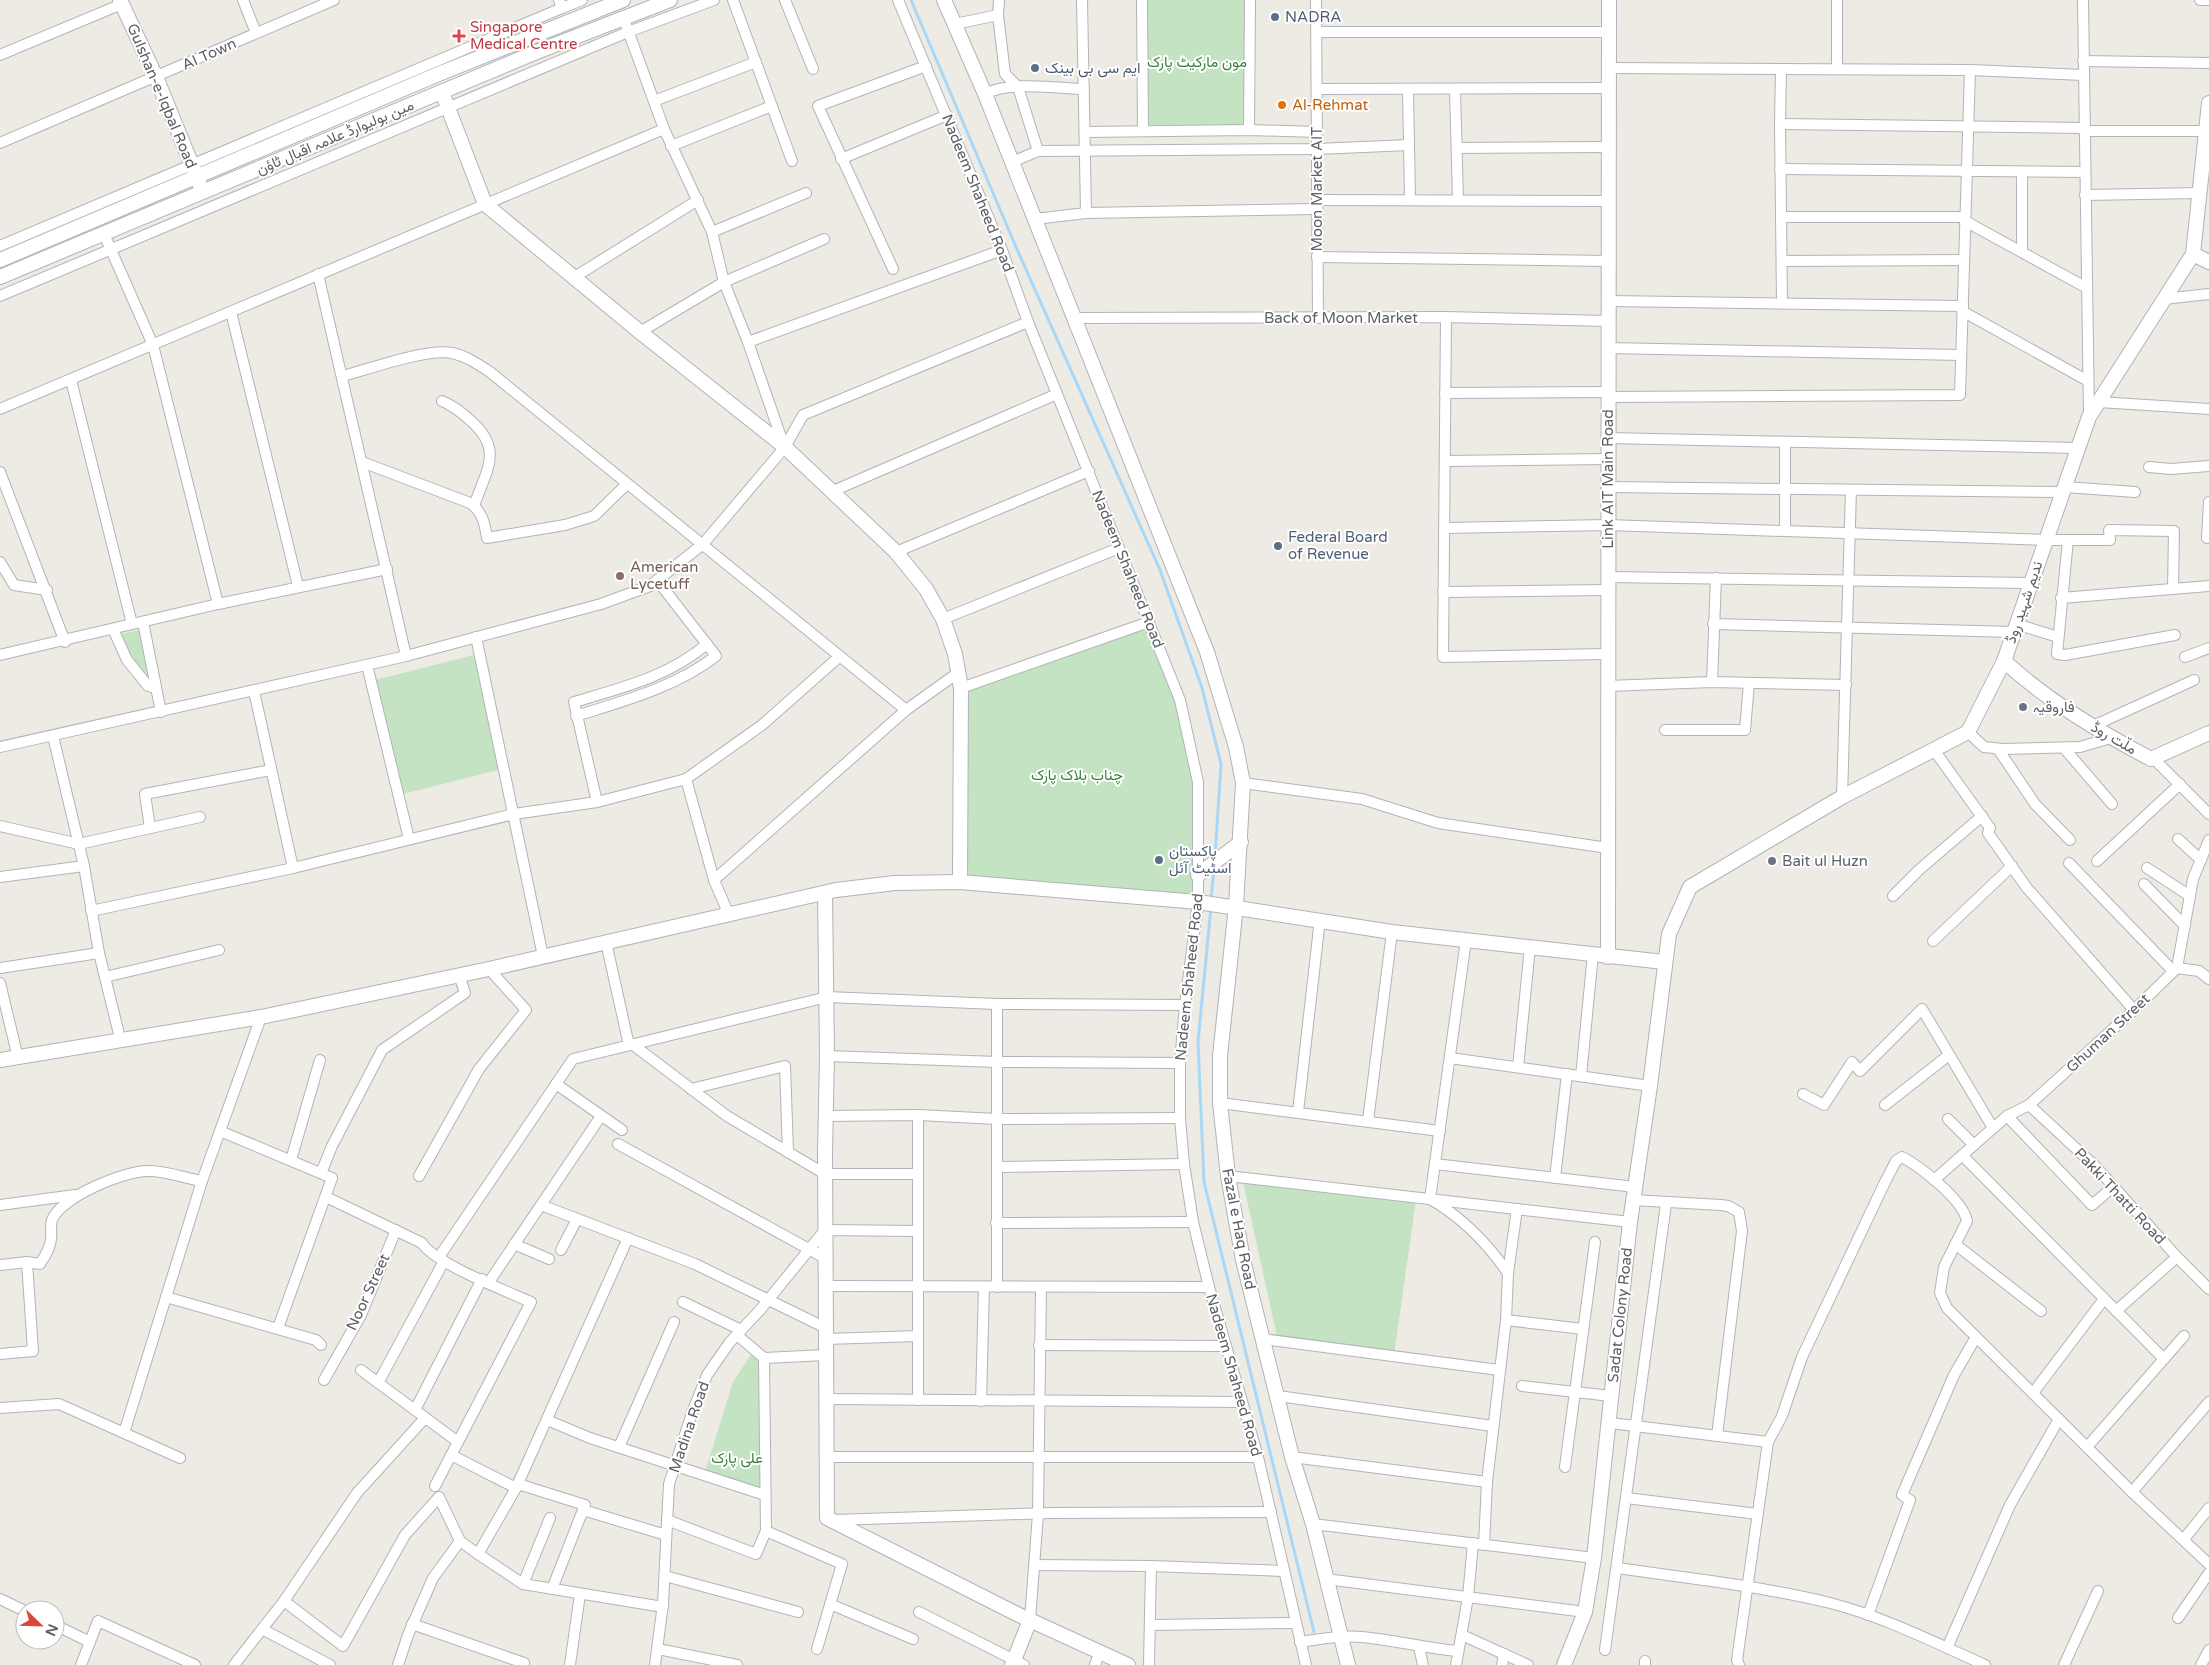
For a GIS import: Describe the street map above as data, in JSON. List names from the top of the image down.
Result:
{
  "streets": {
    "street": [
      "AI Town",
      "Gulshan-e-Iqbal Road",
      "مین بولیوارڈ علامہ اقبال ٹاؤن",
      "Moon Market AIT",
      "Nadeem Shaheed Road",
      "Back of Moon Market",
      "Link AIT Main Road",
      "ندیم شہید روڈ",
      "ملّت روڈ",
      "Ghuman Street",
      "Pakki Thatti Road",
      "Fazal e Haq Road",
      "Noor Street",
      "Sadat Colony Road",
      "Madina Road"
    ]
  },
  "crossings": [
    ["AI Town", "Gulshan-e-Iqbal Road"],
    ["Gulshan-e-Iqbal Road", "مین بولیوارڈ علامہ اقبال ٹاؤن"],
    ["Moon Market AIT", "Back of Moon Market"],
    ["Back of Moon Market", "Link AIT Main Road"],
    ["ندیم شہید روڈ", "ملّت روڈ"],
    ["Ghuman Street", "Pakki Thatti Road"]
  ],
  "parks": ["مون مارکیٹ پارک", "چناب بلاک پارک", "علی پارک"],
  "places": {
    "other": [
      "NADRA",
      "ایم سی بی بینک",
      "Al-Rehmat",
      "Federal Board of Revenue",
      "American Lycetuff",
      "فاروقیہ",
      "پاکستان اسٹیٹ آئل",
      "Bait ul Huzn"
    ],
    "health": ["Singapore Medical Centre"]
  },
  "north": "bottom right"
}
